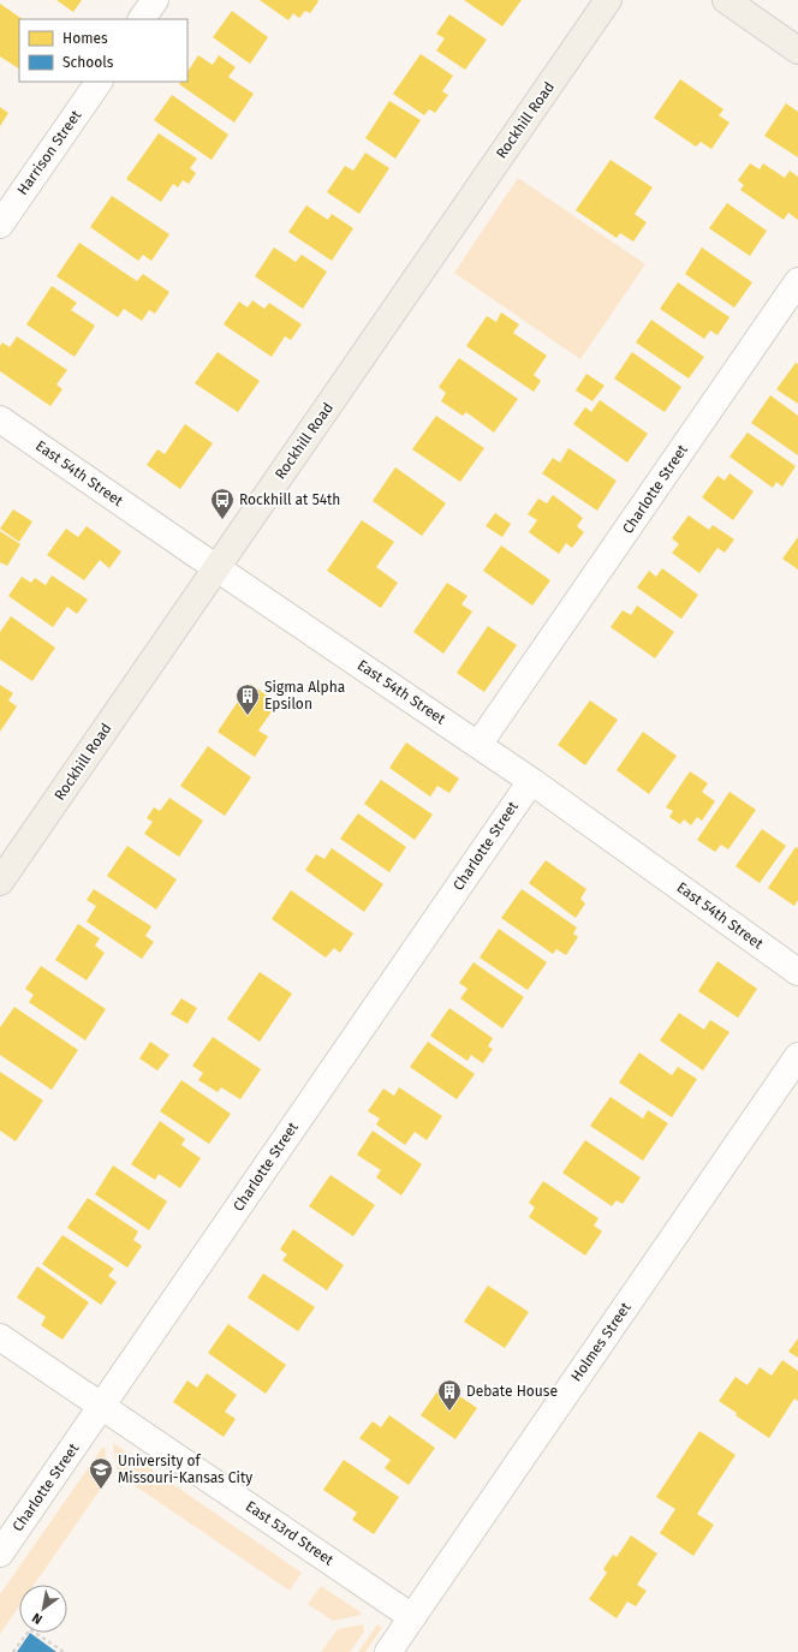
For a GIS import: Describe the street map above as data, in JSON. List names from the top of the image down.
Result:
{
  "streets": {
    "main road": ["Rockhill Road"],
    "street": [
      "Harrison Street",
      "East 54th Street",
      "Charlotte Street",
      "Holmes Street",
      "East 53rd Street"
    ]
  },
  "crossings": [
    ["Rockhill Road", "East 54th Street"],
    ["East 54th Street", "Charlotte Street"],
    ["Charlotte Street", "East 53rd Street"],
    ["Holmes Street", "East 53rd Street"]
  ],
  "places": {
    "bus stop": ["Rockhill at 54th"],
    "building": ["Sigma Alpha Epsilon", "Debate House"],
    "school or university": ["University of Missouri-Kansas City"]
  },
  "legend": ["Homes", "Schools"],
  "north": "bottom left"
}
